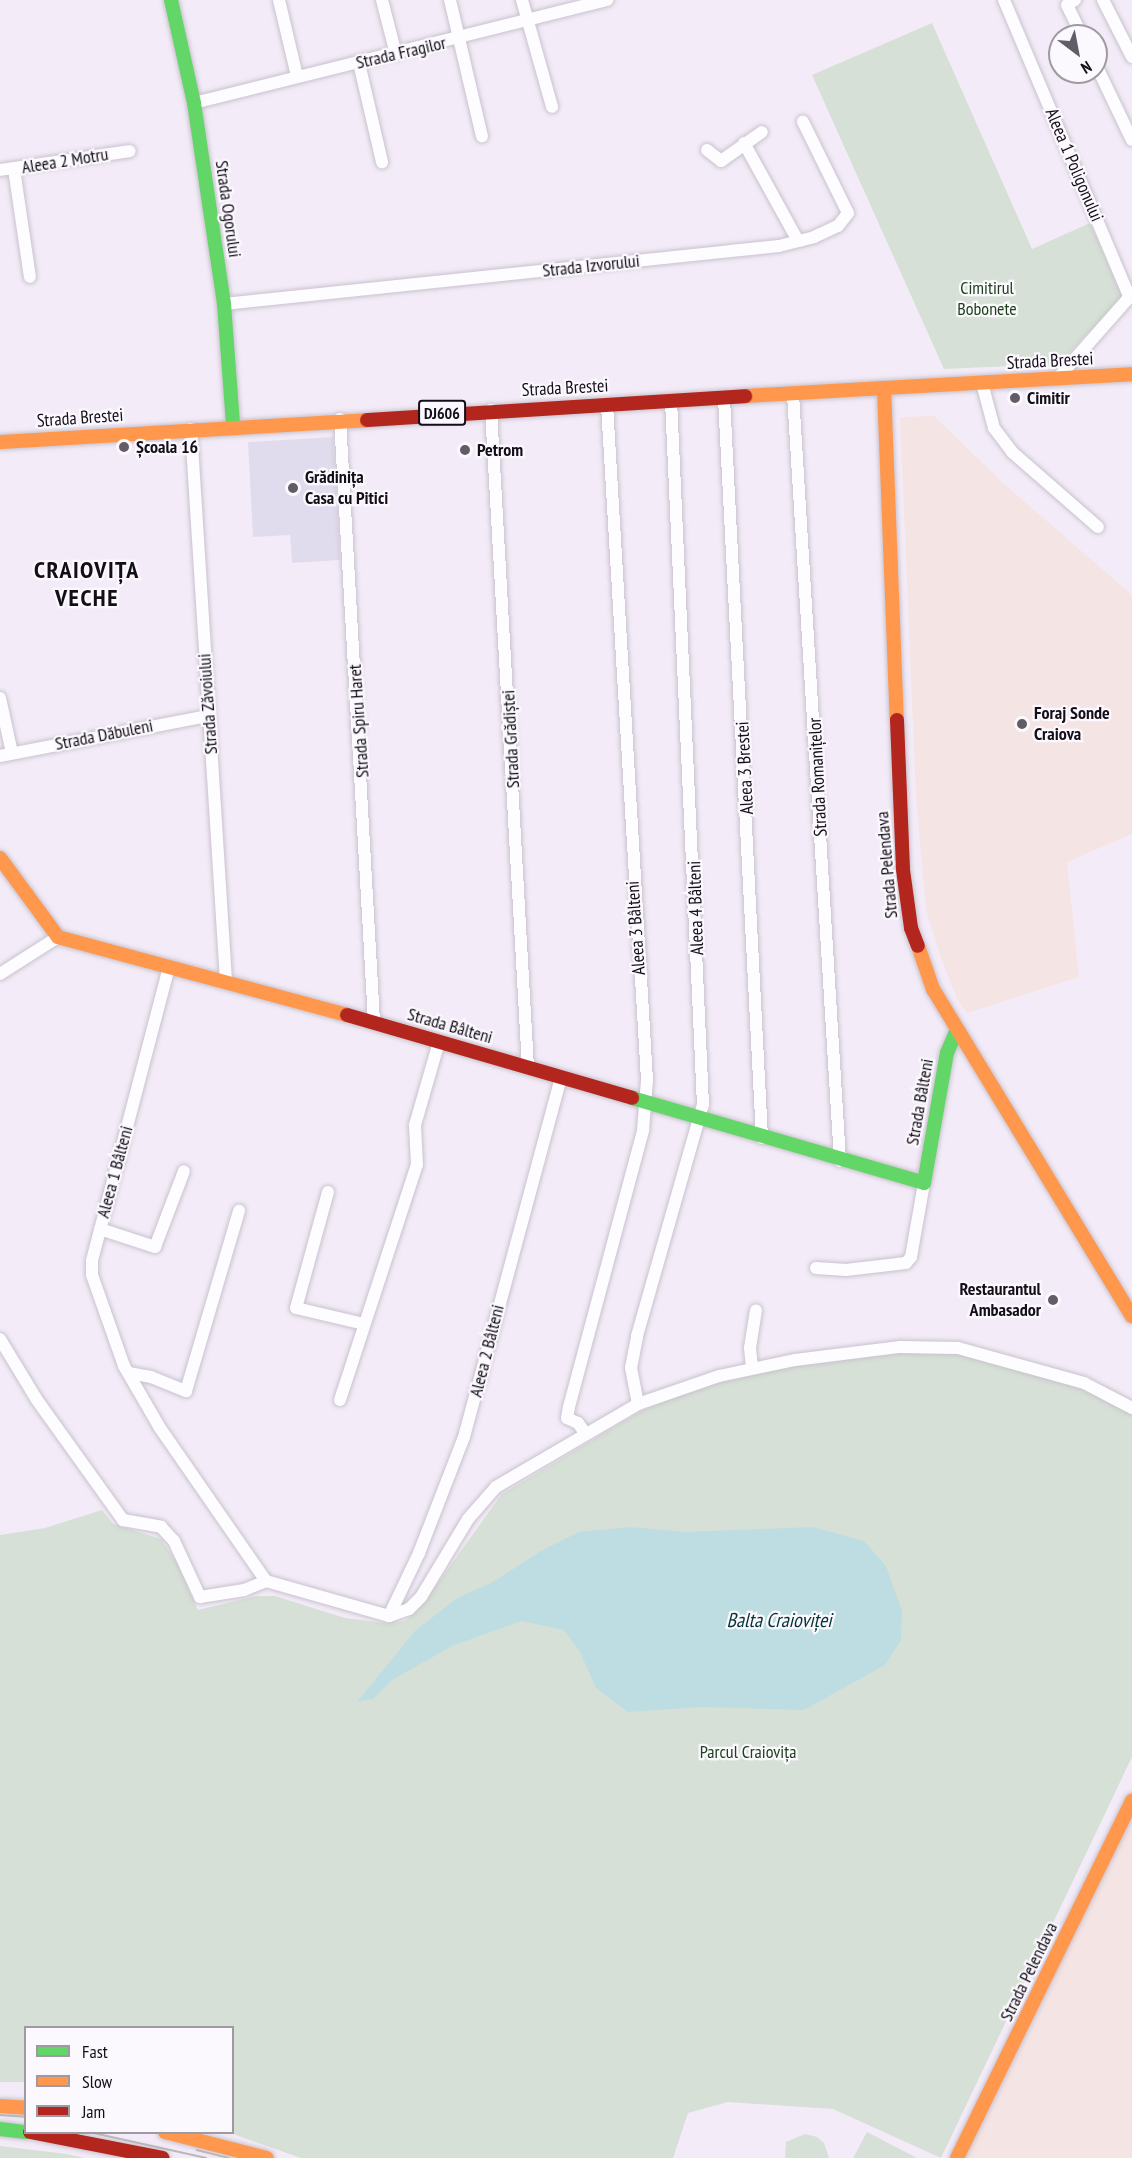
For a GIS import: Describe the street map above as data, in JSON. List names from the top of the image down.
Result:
{
  "streets": {
    "main road": [
      "Strada Ogorului",
      "Strada Brestei",
      "DJ606",
      "Strada Pelendava",
      "Strada Bâlteni"
    ],
    "street": [
      "Strada Fragilor",
      "Aleea 2 Motru",
      "Aleea 1 Poligonului",
      "Strada Izvorului",
      "Strada Zăvoiului",
      "Strada Spiru Haret",
      "Strada Dăbuleni",
      "Strada Grădiștei",
      "Aleea 3 Brestei",
      "Strada Romanițelor",
      "Aleea 4 Bâlteni",
      "Aleea 3 Bâlteni",
      "Aleea 1 Bâlteni",
      "Aleea 2 Bâlteni"
    ]
  },
  "crossings": [
    ["Strada Fragilor", "Strada Ogorului"],
    ["Strada Ogorului", "Strada Izvorului"],
    ["Strada Ogorului", "Strada Brestei"],
    ["Strada Brestei", "Strada Zăvoiului"],
    ["Strada Brestei", "Strada Spiru Haret"],
    ["Strada Brestei", "Strada Grădiștei"],
    ["Strada Brestei", "Aleea 3 Brestei"],
    ["Strada Brestei", "Strada Romanițelor"],
    ["Strada Brestei", "Strada Pelendava"],
    ["Strada Brestei", "Aleea 4 Bâlteni"],
    ["Strada Brestei", "Aleea 3 Bâlteni"],
    ["Strada Zăvoiului", "Strada Dăbuleni"],
    ["Strada Zăvoiului", "Strada Bâlteni"],
    ["Strada Spiru Haret", "Strada Bâlteni"],
    ["Strada Grădiștei", "Strada Bâlteni"],
    ["Aleea 3 Brestei", "Strada Bâlteni"],
    ["Strada Romanițelor", "Strada Bâlteni"],
    ["Strada Pelendava", "Strada Bâlteni"],
    ["Aleea 4 Bâlteni", "Strada Bâlteni"],
    ["Aleea 3 Bâlteni", "Strada Bâlteni"],
    ["Strada Bâlteni", "Aleea 1 Bâlteni"],
    ["Strada Bâlteni", "Aleea 2 Bâlteni"]
  ],
  "districts": ["CRAIOVIȚA VECHE"],
  "water": ["Balta Craioviței"],
  "parks": ["Cimitirul Bobonete", "Parcul Craiovița"],
  "places": [
    "Cimitir",
    "Școala 16",
    "Petrom",
    "Grădinița Casa cu Pitici",
    "Foraj Sonde Craiova",
    "Restaurantul Ambasador"
  ],
  "legend": ["Fast", "Slow", "Jam"],
  "north": "bottom right"
}
